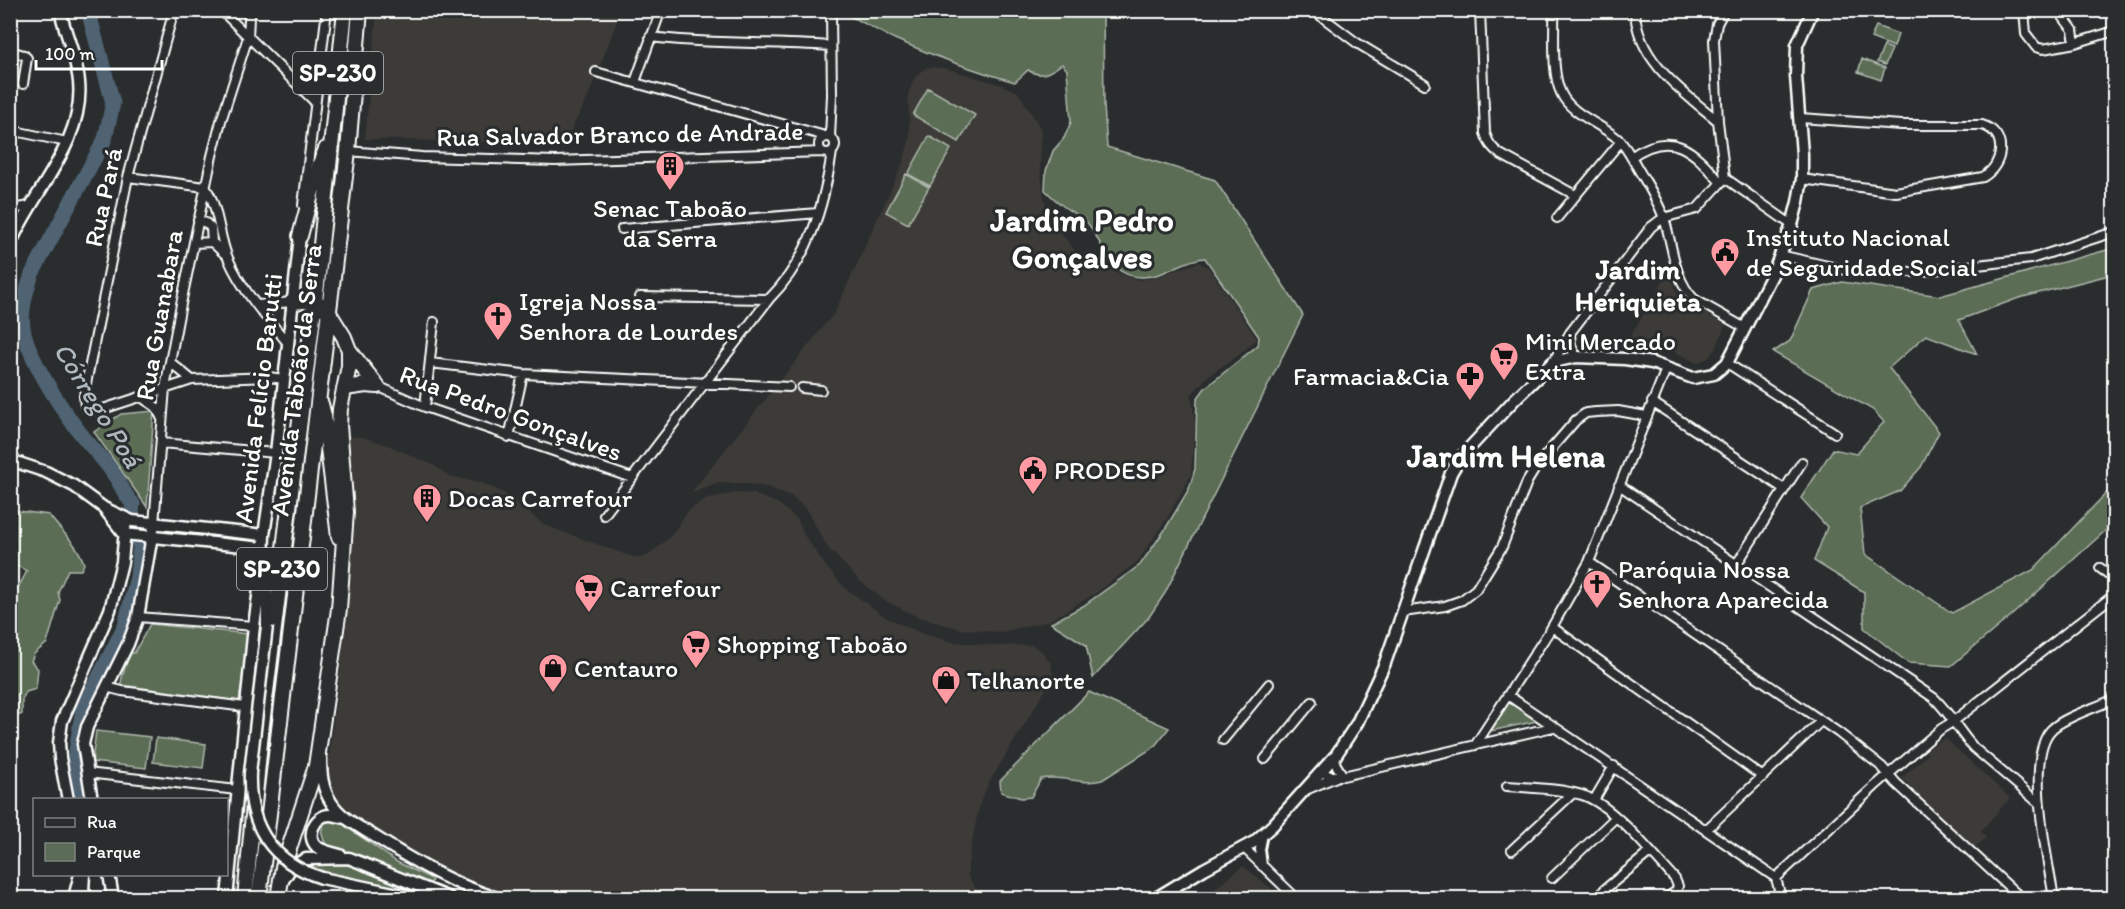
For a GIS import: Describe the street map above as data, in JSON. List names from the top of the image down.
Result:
{
  "streets": {
    "highway": ["SP-230", "Avenida Taboão da Serra"],
    "main road": ["Avenida Felício Barutti"],
    "street": [
      "Rua Salvador Branco de Andrade",
      "Rua Pará",
      "Rua Guanabara",
      "Rua Pedro Gonçalves"
    ]
  },
  "crossings": [
    ["Rua Salvador Branco de Andrade", "Avenida Taboão da Serra"]
  ],
  "districts": ["Jardim Pedro Gonçalves", "Jardim Heriquieta", "Jardim Helena"],
  "water": ["Córrego Poá"],
  "places": {
    "building": ["Senac Taboão da Serra", "Docas Carrefour"],
    "public building": ["Instituto Nacional de Seguridade Social", "PRODESP"],
    "church": ["Igreja Nossa Senhora de Lourdes", "Paróquia Nossa Senhora Aparecida"],
    "supermarket": ["Mini Mercado Extra", "Carrefour", "Shopping Taboão"],
    "pharmacy": ["Farmacia&Cia"],
    "shop": ["Centauro", "Telhanorte"]
  },
  "legend": ["Rua", "Parque"],
  "scale_bar": "100 m"
}
